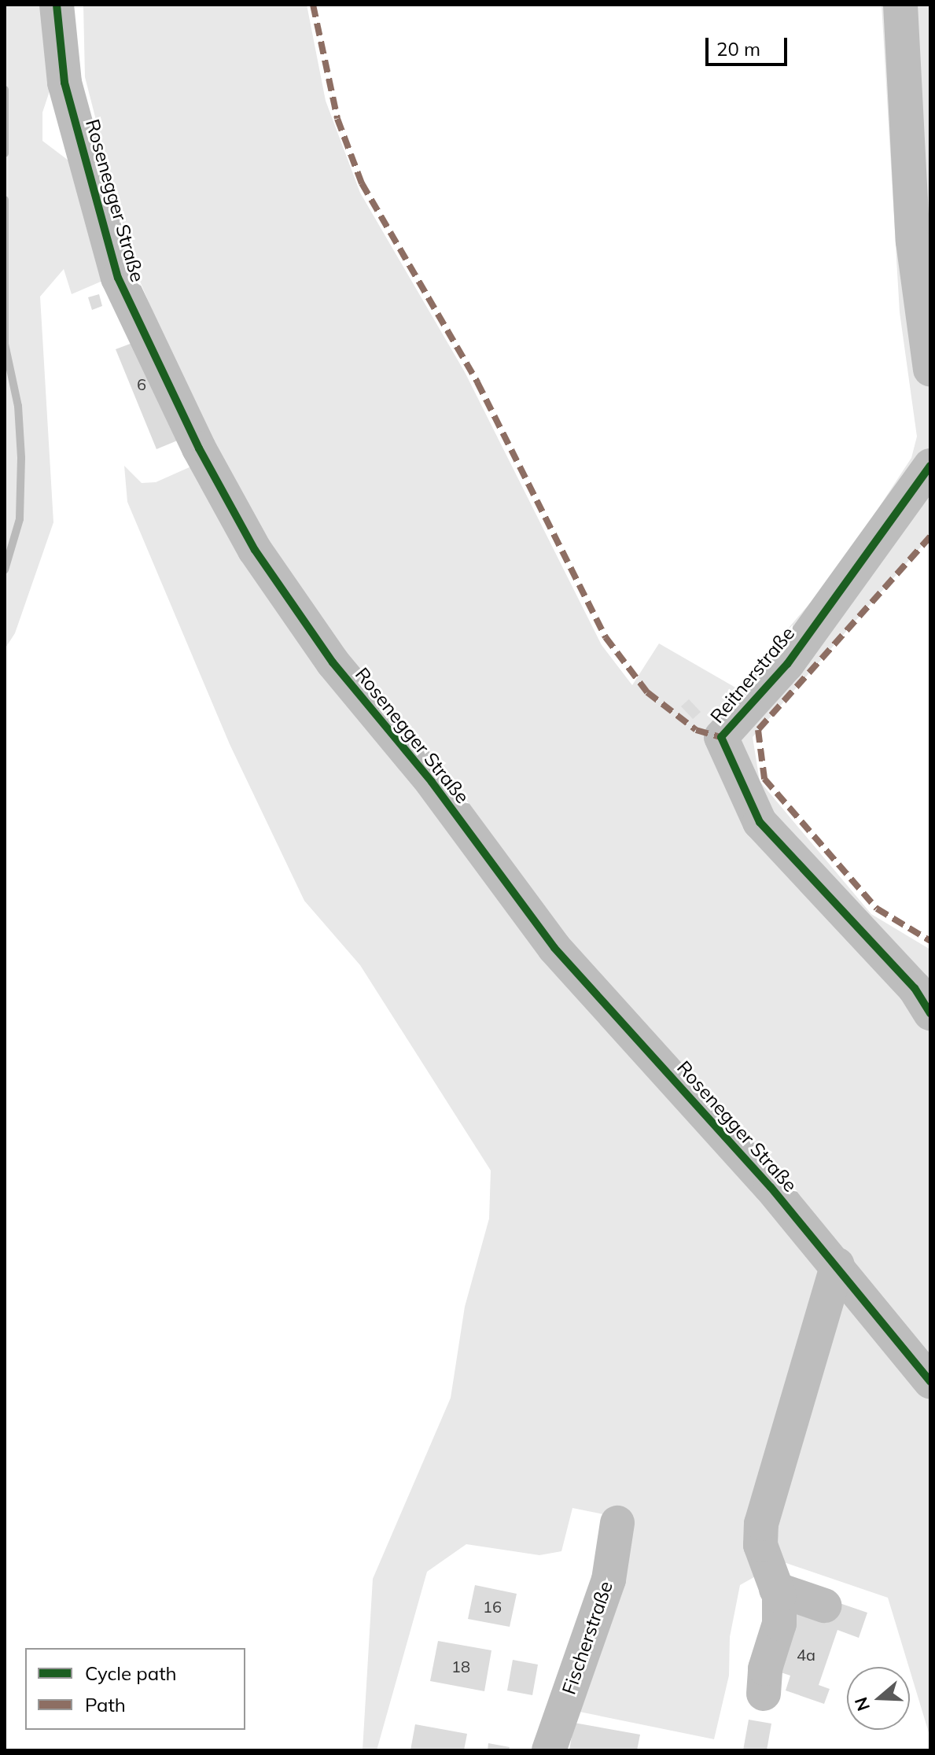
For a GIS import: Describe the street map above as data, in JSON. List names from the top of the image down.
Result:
{
  "streets": {
    "street": ["Rosenegger Straße", "Reitnerstraße", "Fischerstraße"]
  },
  "house_numbers": [
    "6",
    "16",
    "4a",
    "18"
  ],
  "legend": ["Cycle path", "Path"],
  "scale_bar": "20 m",
  "north": "left"
}
